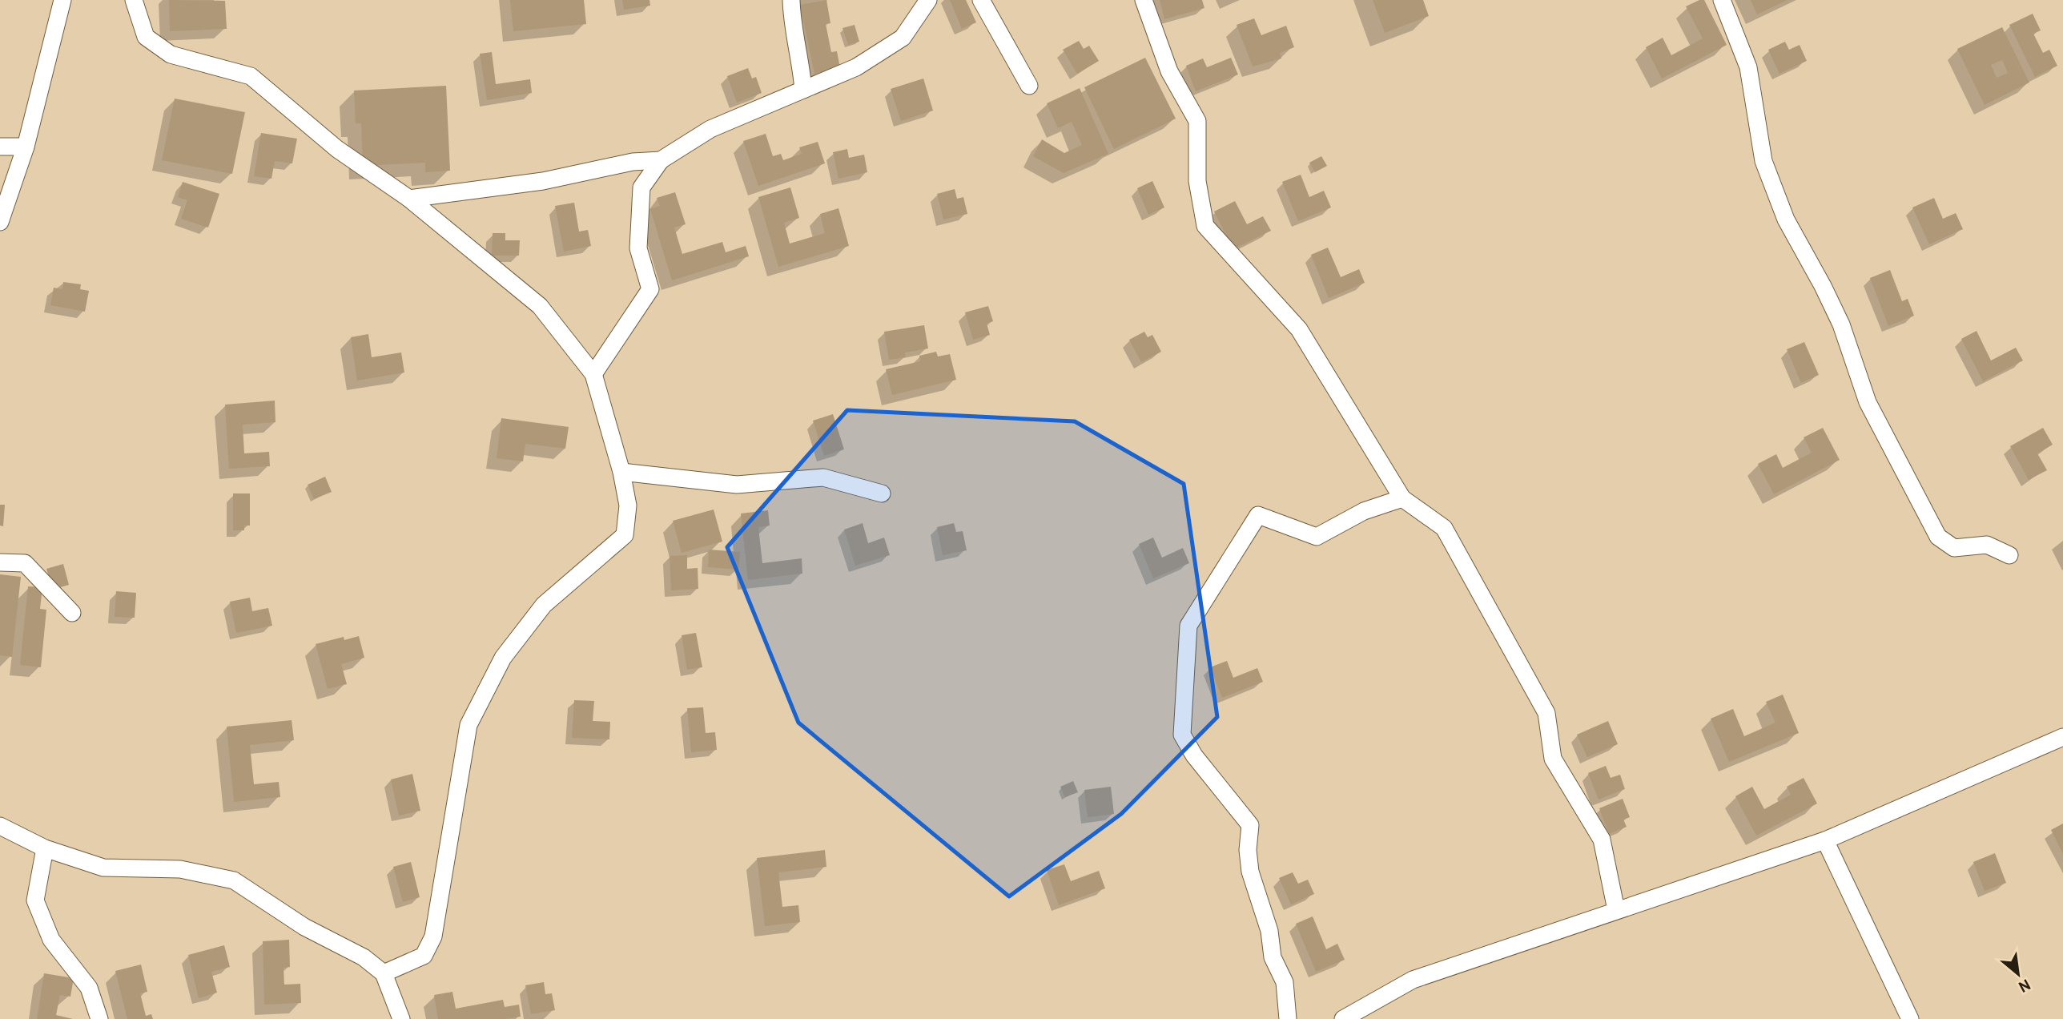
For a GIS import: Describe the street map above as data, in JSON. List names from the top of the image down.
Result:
{
  "north": "bottom right"
}
